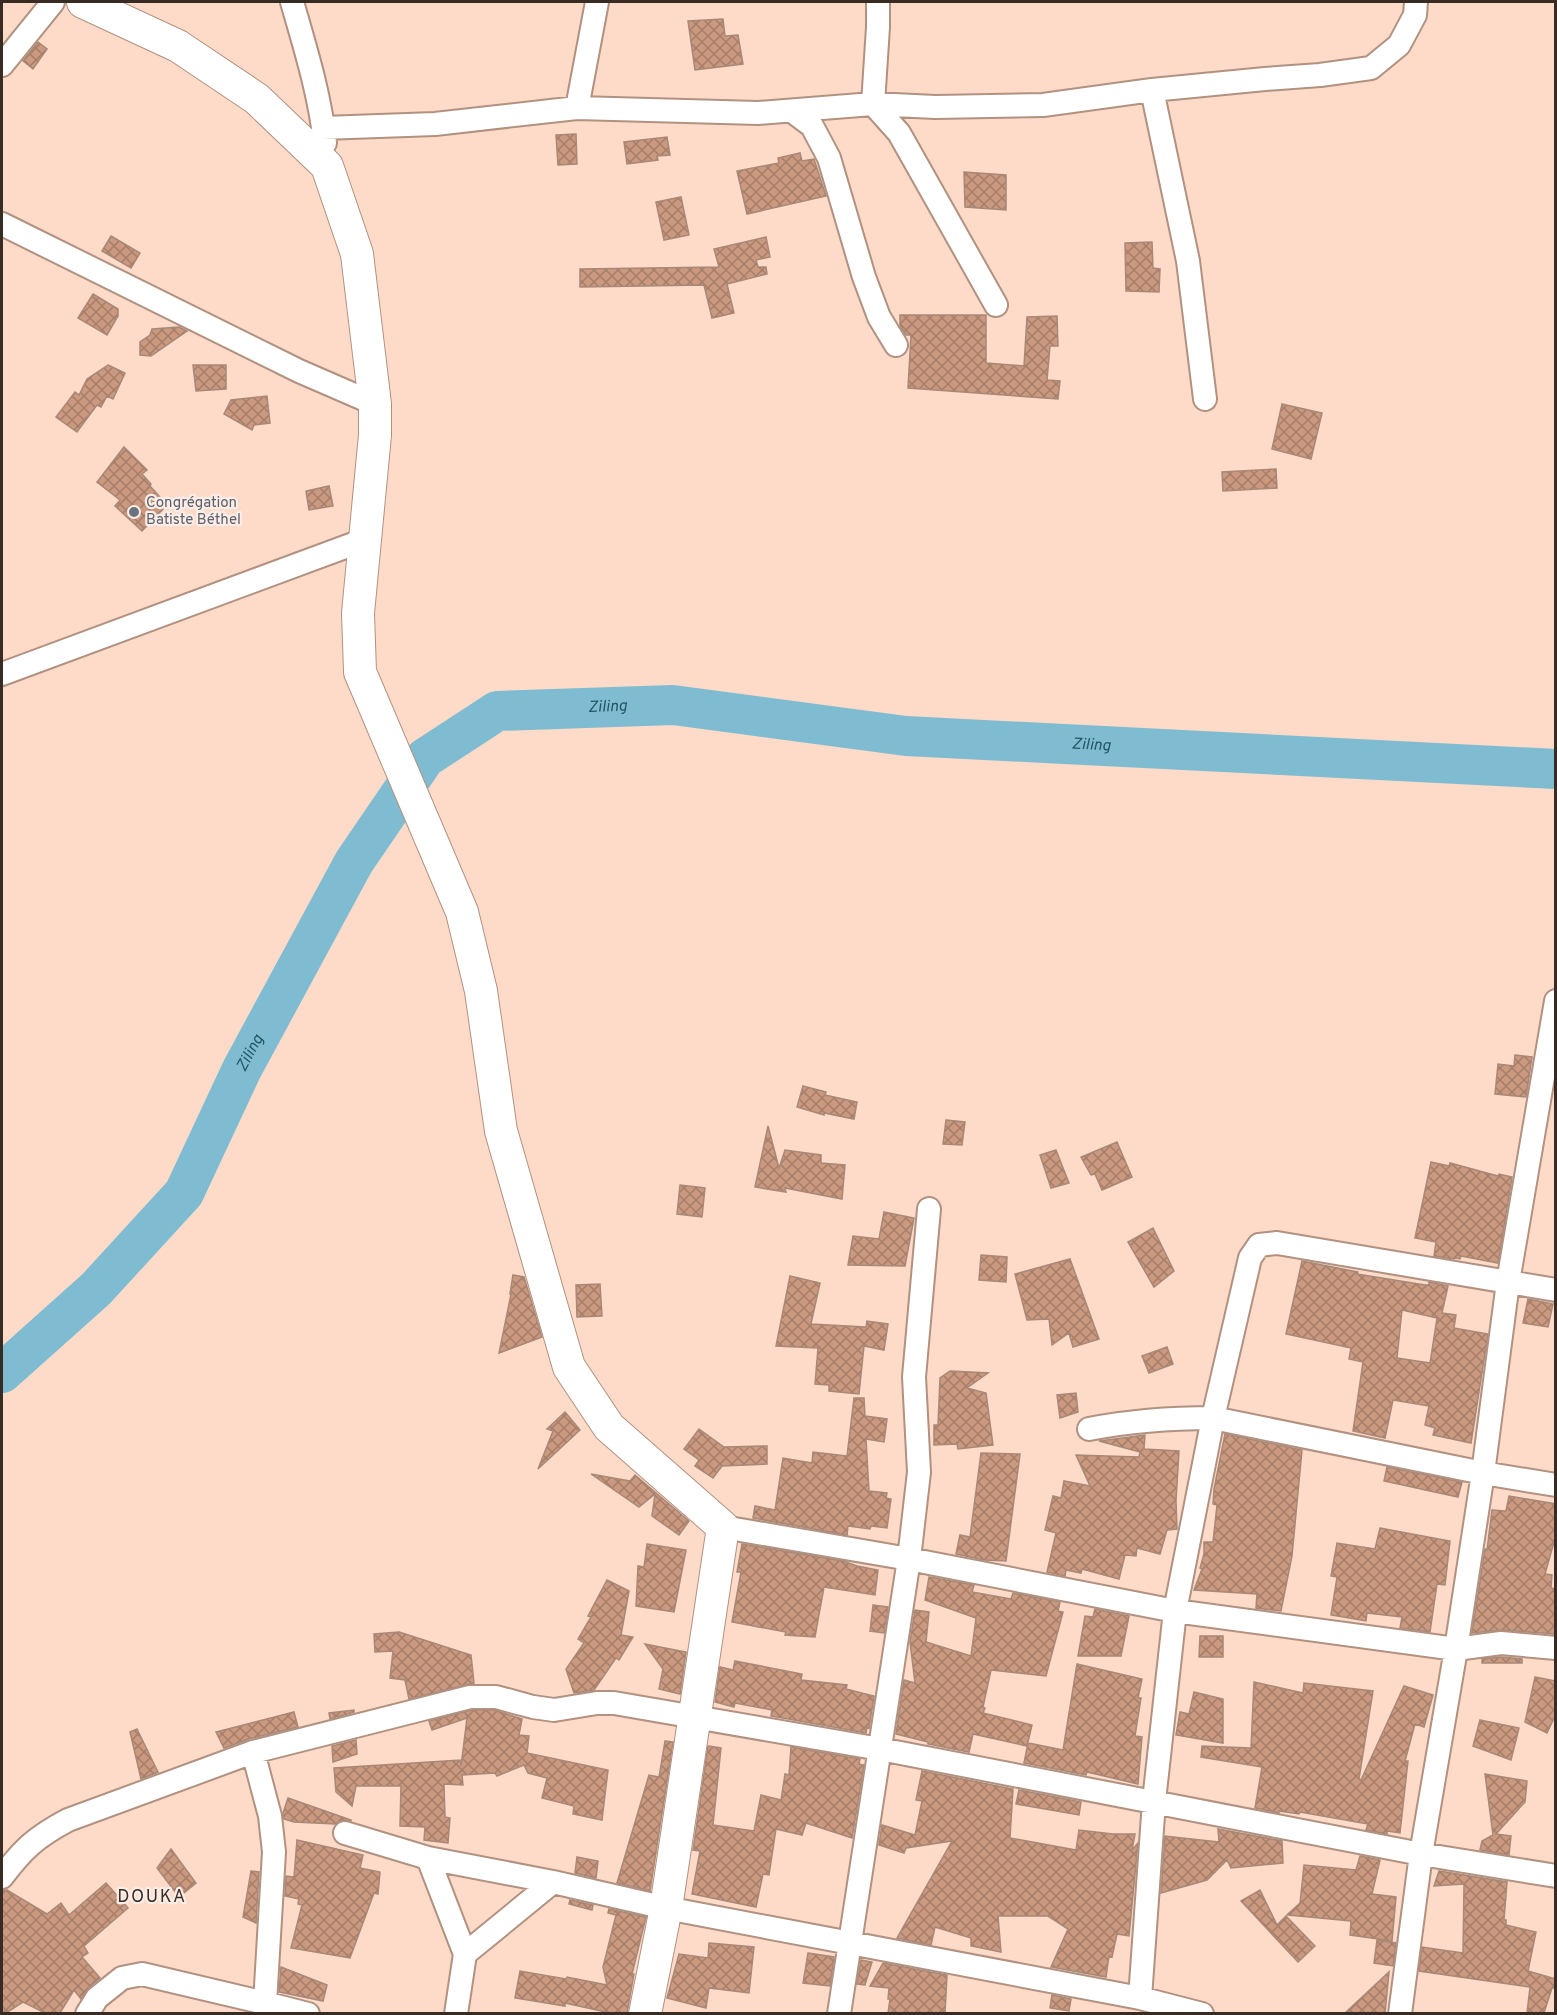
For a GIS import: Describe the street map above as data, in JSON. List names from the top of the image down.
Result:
{
  "districts": ["DOUKA"],
  "water": ["Ziling"],
  "places": ["Congrégation Batiste Béthel"]
}
